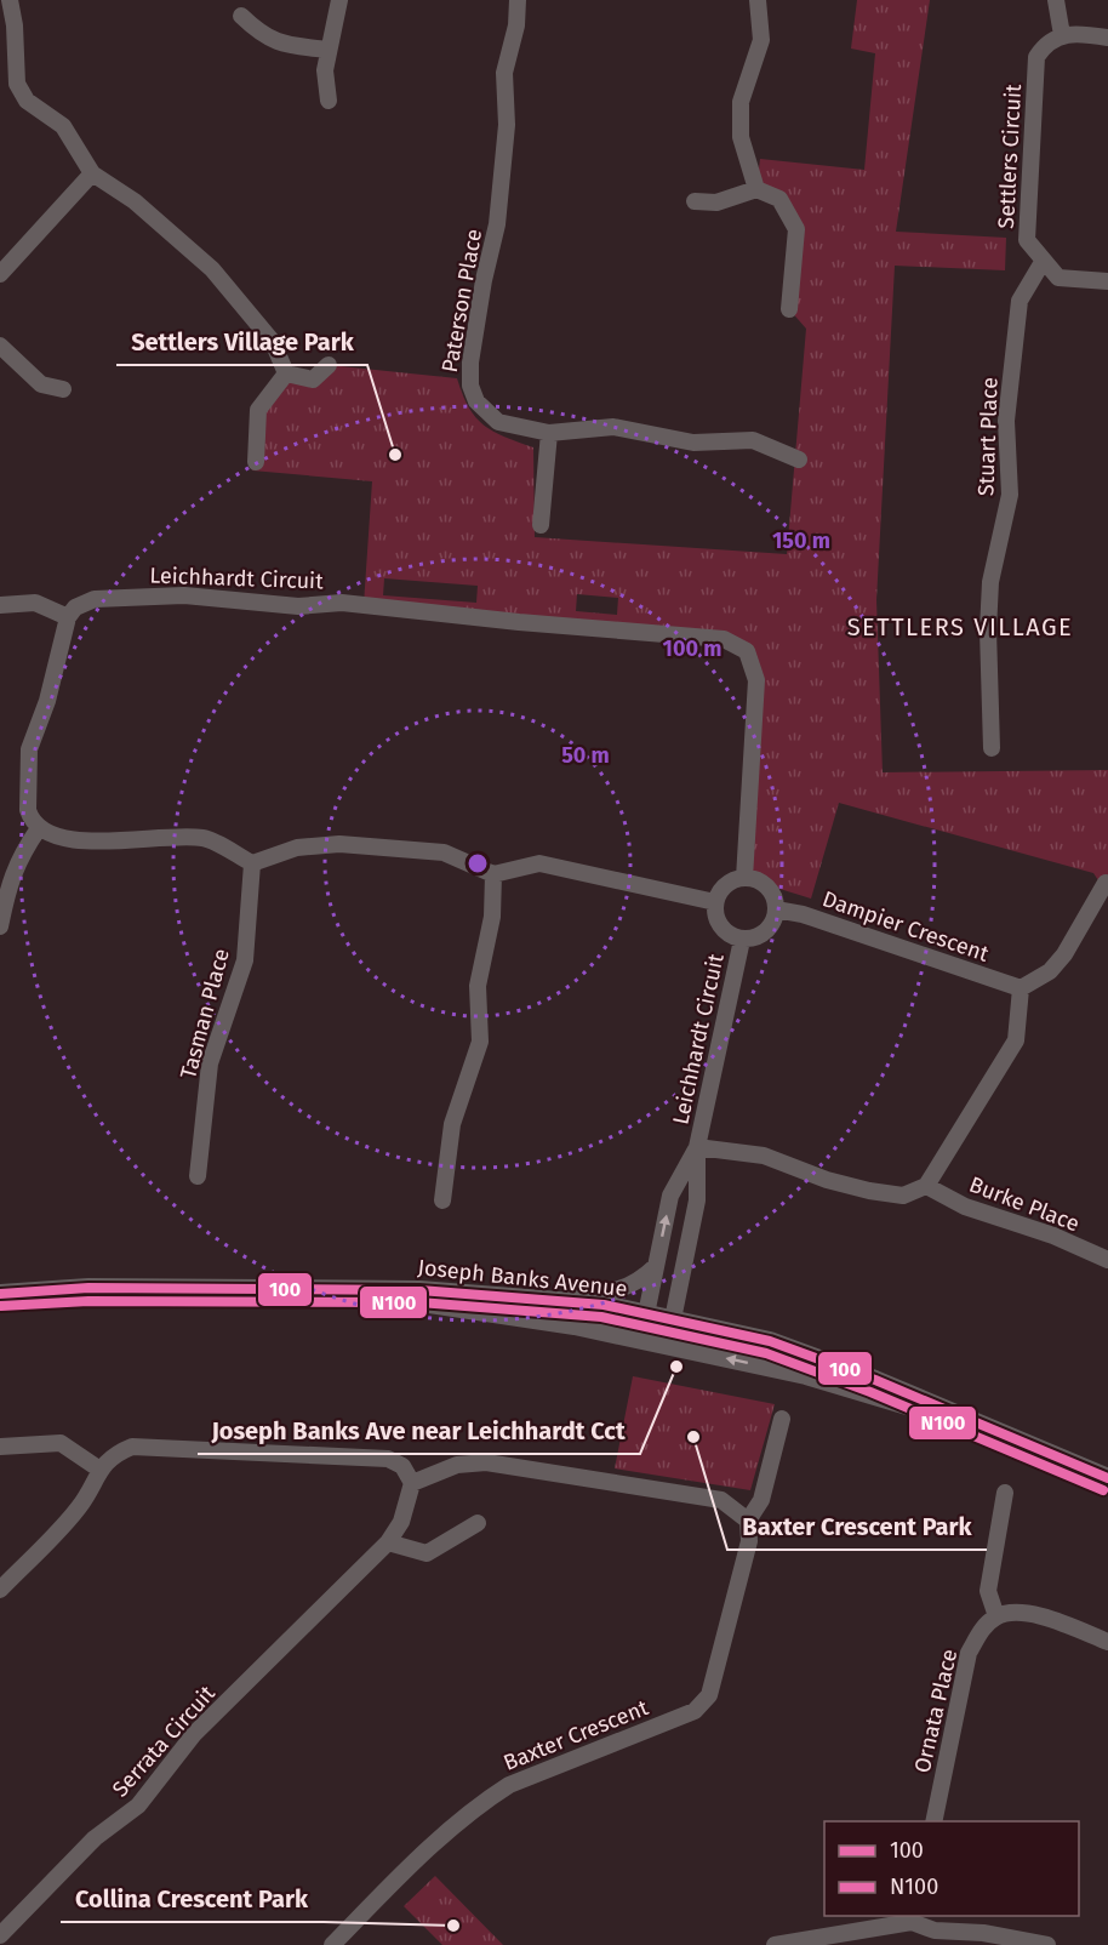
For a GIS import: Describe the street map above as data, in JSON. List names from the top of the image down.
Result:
{
  "streets": {
    "street": [
      "Settlers Circuit",
      "Paterson Place",
      "Stuart Place",
      "Leichhardt Circuit",
      "Dampier Crescent",
      "Tasman Place",
      "Burke Place",
      "Joseph Banks Avenue",
      "Ornata Place",
      "Baxter Crescent",
      "Serrata Circuit"
    ]
  },
  "crossings": [
    ["Settlers Circuit", "Stuart Place"],
    ["Leichhardt Circuit", "Dampier Crescent"],
    ["Leichhardt Circuit", "Joseph Banks Avenue"]
  ],
  "districts": ["SETTLERS VILLAGE"],
  "places": [
    "Settlers Village Park",
    "Joseph Banks Ave near Leichhardt Cct",
    "Baxter Crescent Park",
    "Collina Crescent Park"
  ],
  "lines": ["transit line 100", "transit line N100"],
  "legend": ["100", "N100"],
  "rings": ["150 m", "100 m", "50 m"]
}
